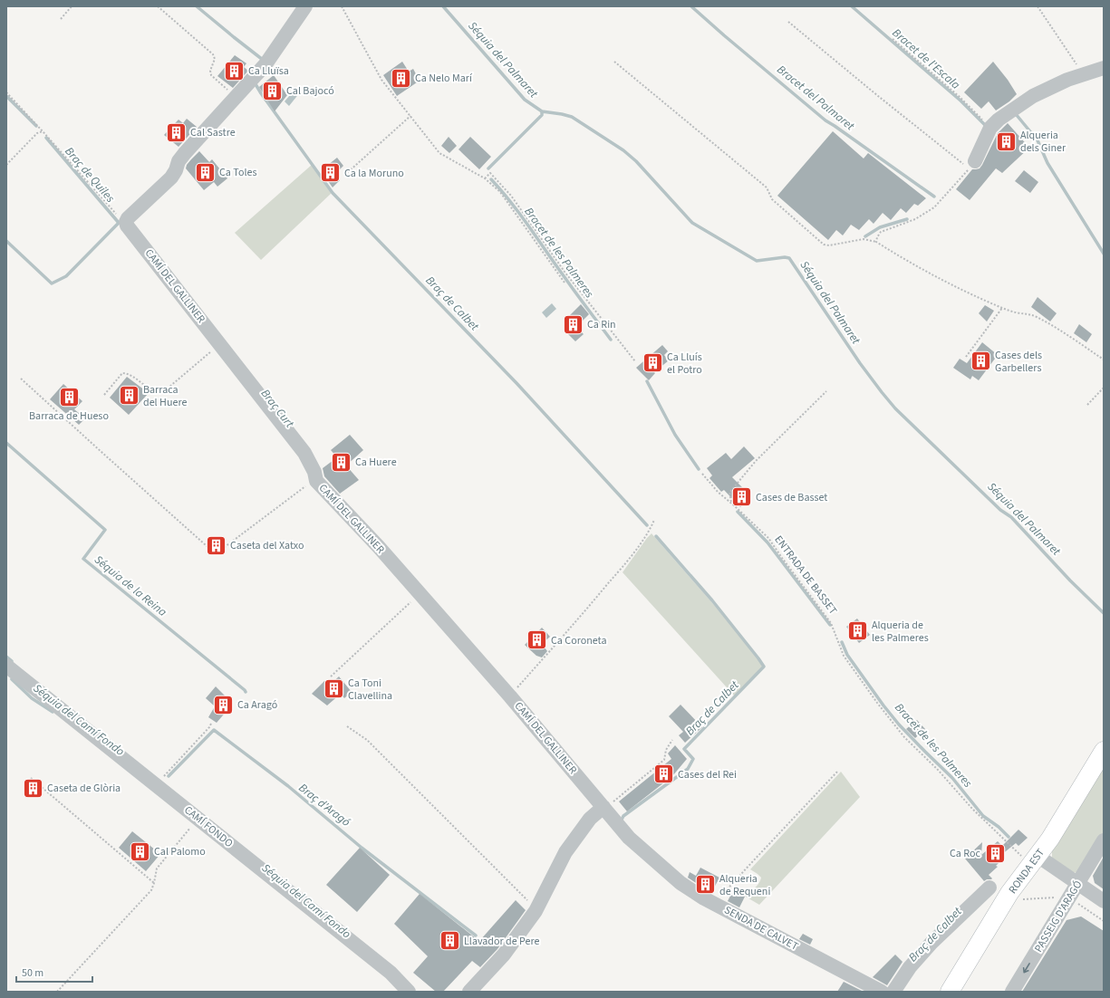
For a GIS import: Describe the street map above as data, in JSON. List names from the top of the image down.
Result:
{
  "streets": {
    "main road": ["RONDA EST"],
    "street": [
      "CAMÍ DEL GALLINER",
      "CAMÍ FONDO",
      "PASSEIG D'ARAGÓ",
      "SENDA DE CALVET"
    ],
    "path": ["ENTRADA DE BASSET"]
  },
  "crossings": [
    ["CAMÍ DEL GALLINER", "SENDA DE CALVET"],
    ["ENTRADA DE BASSET", "RONDA EST"]
  ],
  "water": [
    "Bracet de l'Escala",
    "Séquia del Palmaret",
    "Bracet del Palmaret",
    "Braç de Quiles",
    "Bracet de les Palmeres",
    "Braç de Calbet",
    "Braç Curt",
    "Séquia de la Reina",
    "Séquia del Camí Fondo",
    "Braç d'Aragó"
  ],
  "places": {
    "building": [
      "Ca Lluïsa",
      "Ca Nelo Marí",
      "Cal Bajocó",
      "Cal Sastre",
      "Alqueria dels Giner",
      "Ca Toles",
      "Ca la Moruno",
      "Ca Rin",
      "Cases dels Garbellers",
      "Ca Lluís el Potro",
      "Barraca del Huere",
      "Barraca de Hueso",
      "Ca Huere",
      "Cases de Basset",
      "Caseta del Xatxo",
      "Alqueria de les Palmeres",
      "Ca Coroneta",
      "Ca Toni Clavellina",
      "Ca Aragó",
      "Cases del Rei",
      "Caseta de Glòria",
      "Cal Palomo",
      "Ca Roc",
      "Alqueria de Requeni",
      "Llavador de Pere"
    ]
  },
  "scale_bar": "50 m"
}
